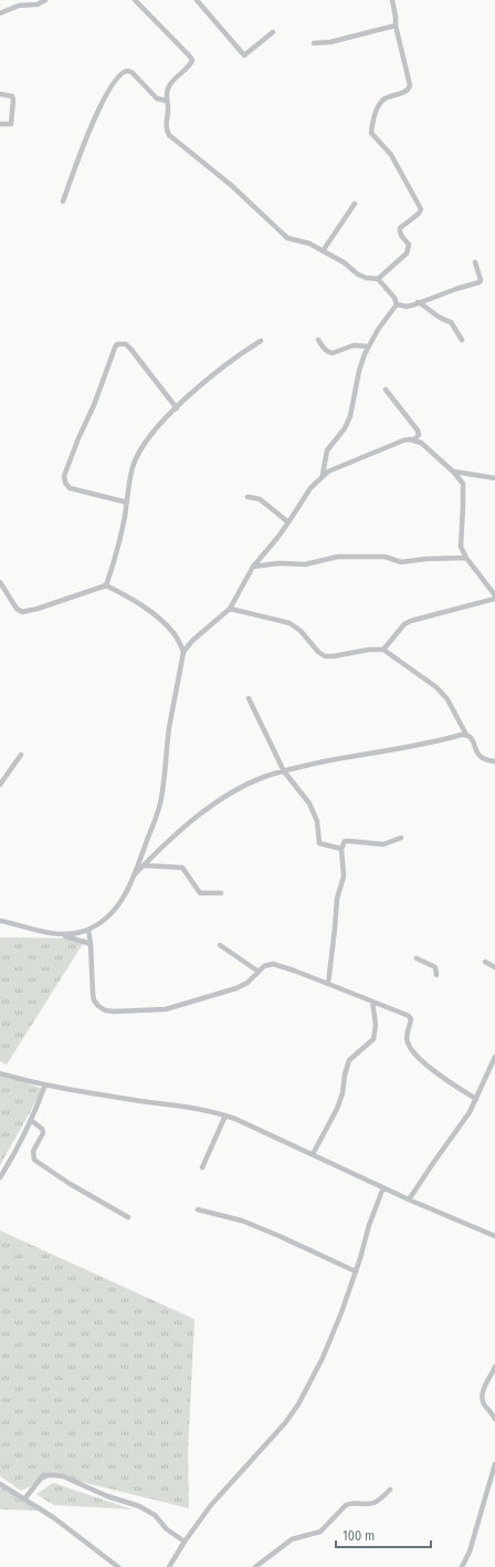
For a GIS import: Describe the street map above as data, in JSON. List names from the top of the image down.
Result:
{
  "scale_bar": "100 m"
}
